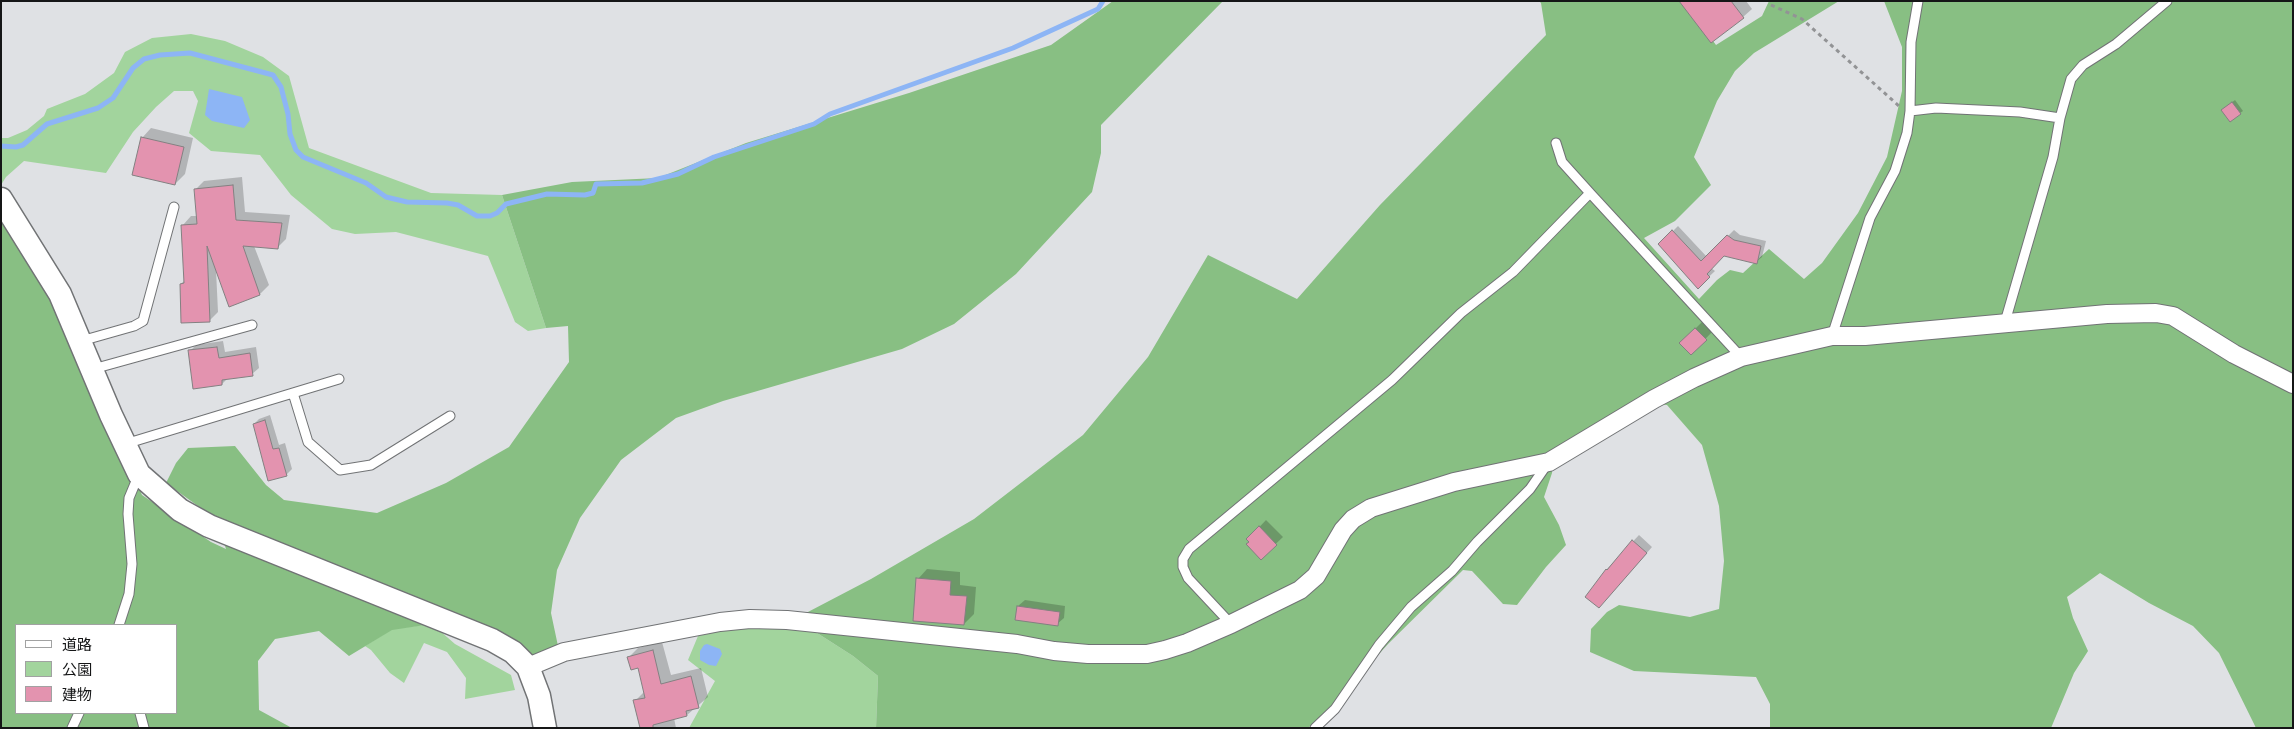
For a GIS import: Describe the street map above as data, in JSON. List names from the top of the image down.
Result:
{
  "legend": ["道路", "公園", "建物"]
}
